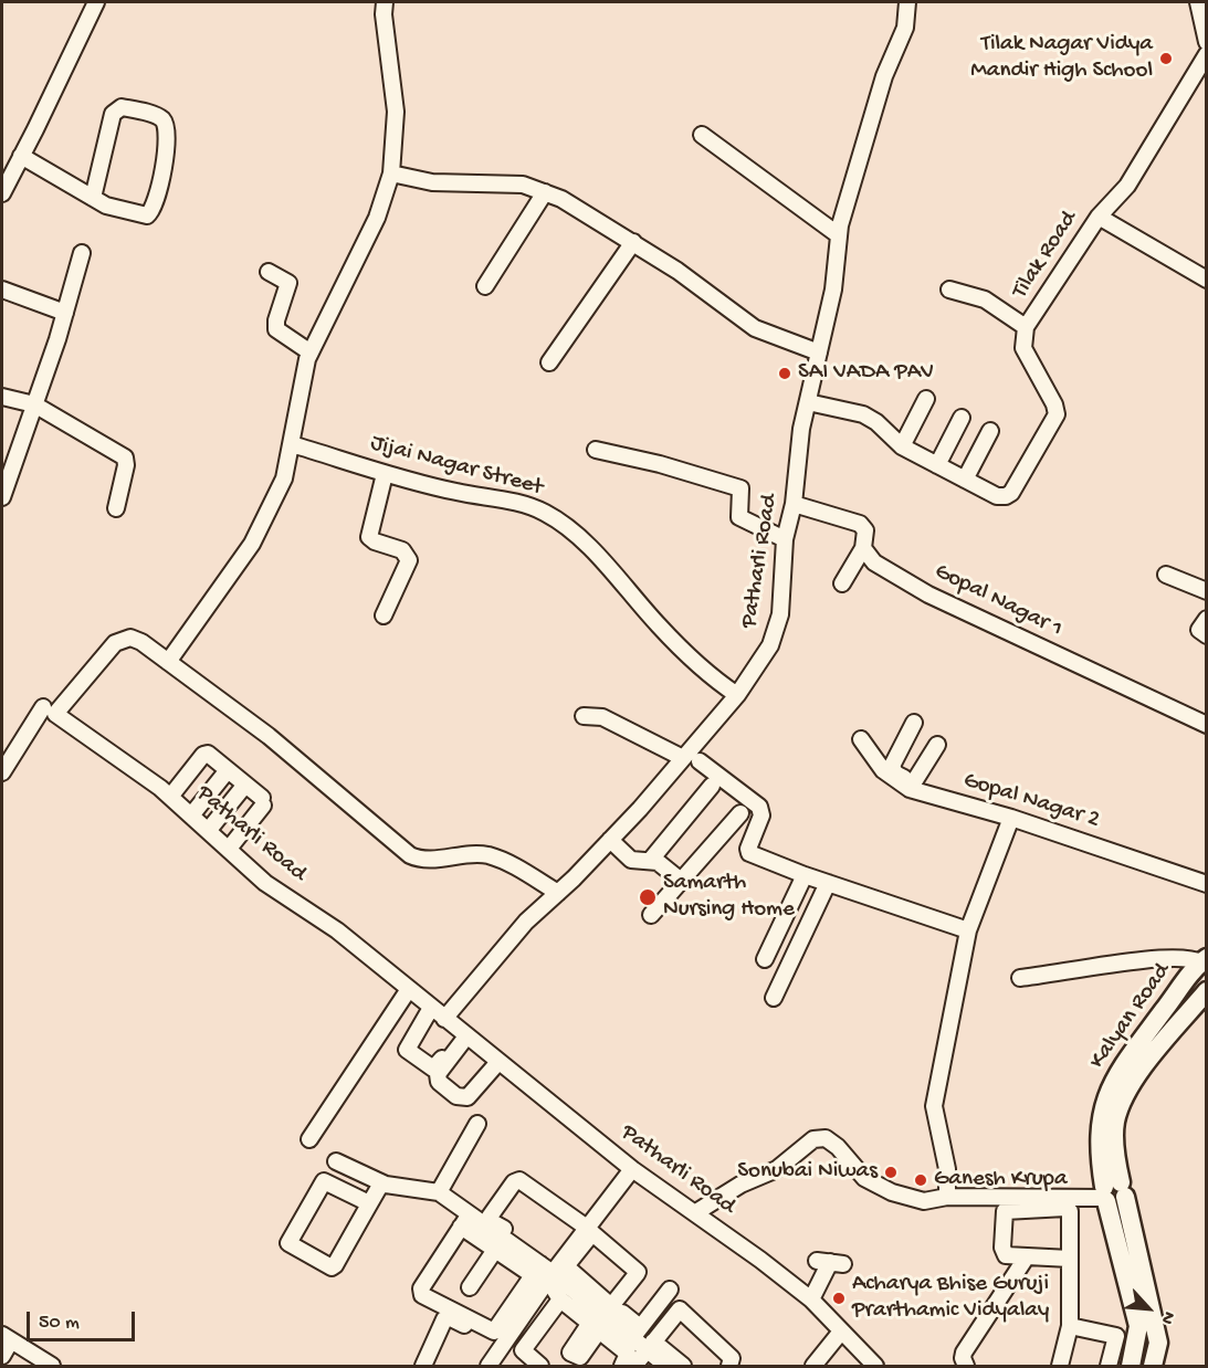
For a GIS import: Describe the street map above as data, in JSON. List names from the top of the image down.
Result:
{
  "streets": {
    "main road": ["Kalyan Road"],
    "street": [
      "Tilak Road",
      "Jijai Nagar Street",
      "Patharli Road",
      "Gopal Nagar 1",
      "Gopal Nagar 2"
    ]
  },
  "crossings": [
    ["Jijai Nagar Street", "Patharli Road"],
    ["Patharli Road", "Gopal Nagar 1"]
  ],
  "places": [
    "Tilak Nagar Vidya Mandir High School",
    "SAI VADA PAV",
    "Samarth Nursing Home",
    "Sonubai Niwas",
    "Ganesh Krupa",
    "Acharya Bhise Guruji Prarthamic Vidyalay"
  ],
  "scale_bar": "50 m",
  "north": "bottom right"
}
